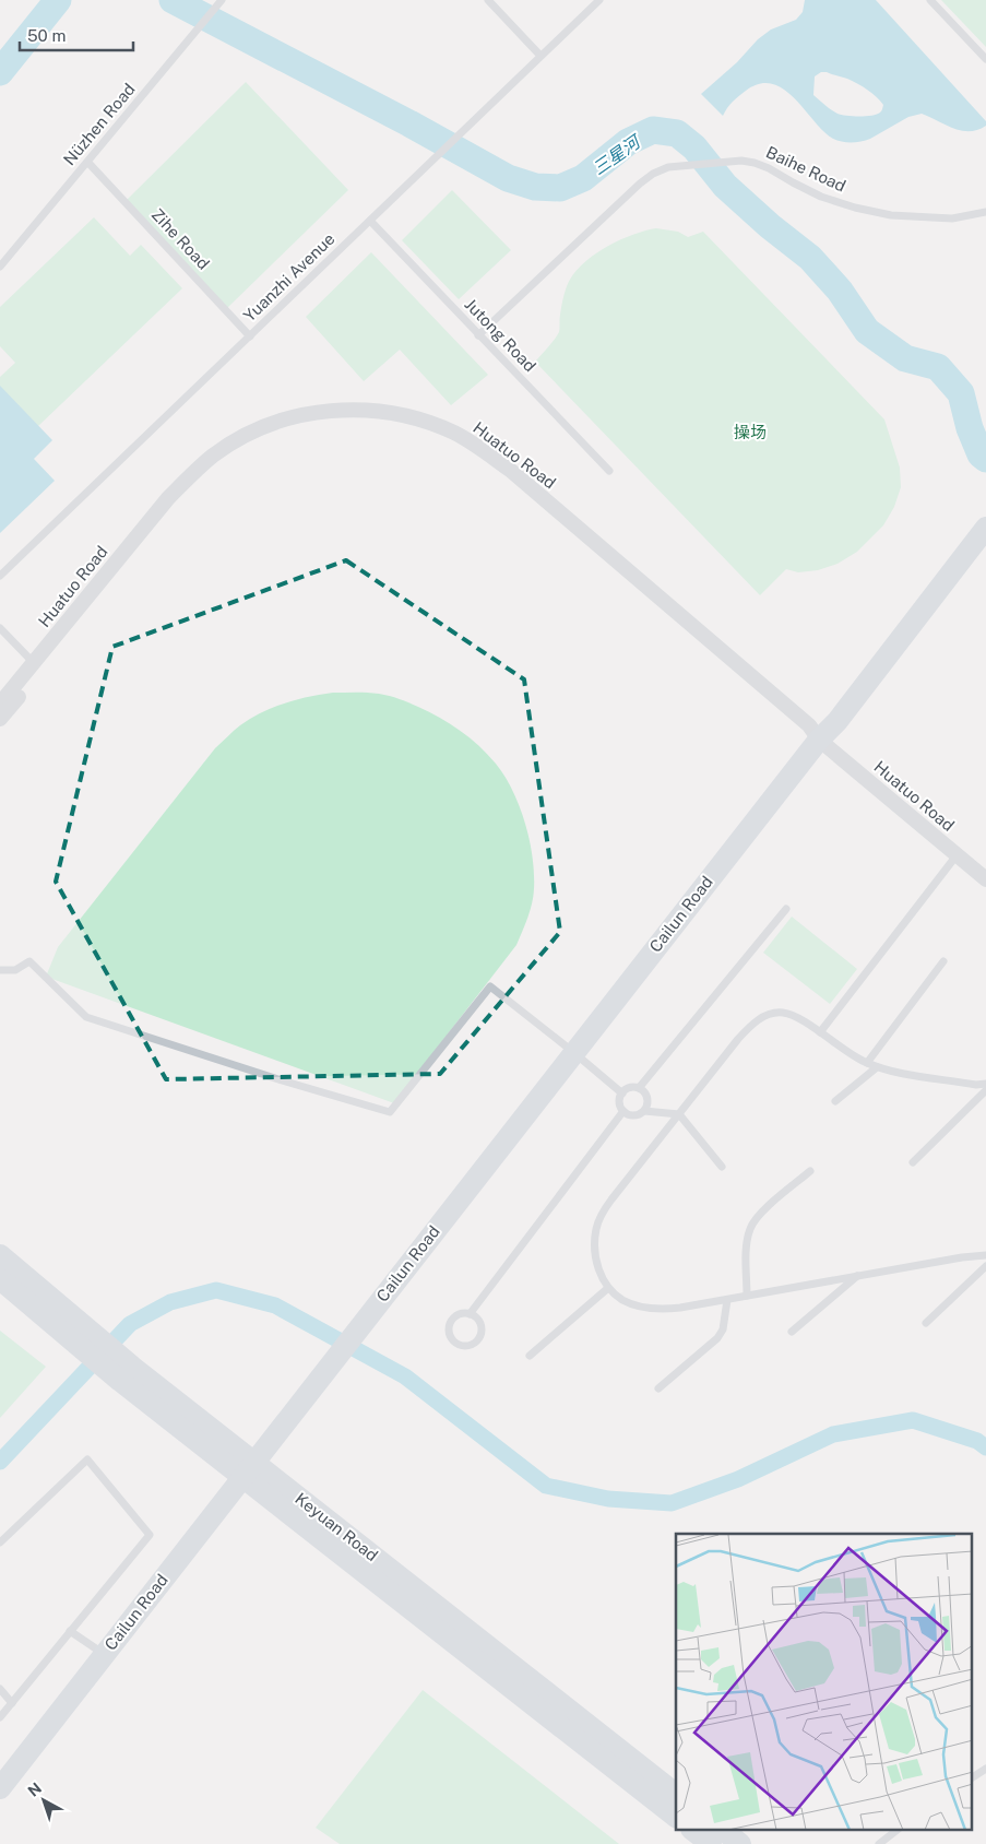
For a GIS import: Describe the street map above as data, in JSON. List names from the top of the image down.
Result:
{
  "streets": {
    "street": ["Huatuo Road", "Cailun Road", "Keyuan Road"],
    "lane": [
      "Nüzhen Road",
      "Baihe Road",
      "Zihe Road",
      "Yuanzhi Avenue",
      "Jutong Road"
    ]
  },
  "crossings": [
    ["Nüzhen Road", "Zihe Road"],
    ["Baihe Road", "Jutong Road"],
    ["Zihe Road", "Yuanzhi Avenue"],
    ["Yuanzhi Avenue", "Jutong Road"],
    ["Huatuo Road", "Cailun Road"],
    ["Cailun Road", "Keyuan Road"]
  ],
  "water": ["三星河"],
  "parks": ["操场"],
  "scale_bar": "50 m",
  "north": "top left"
}
